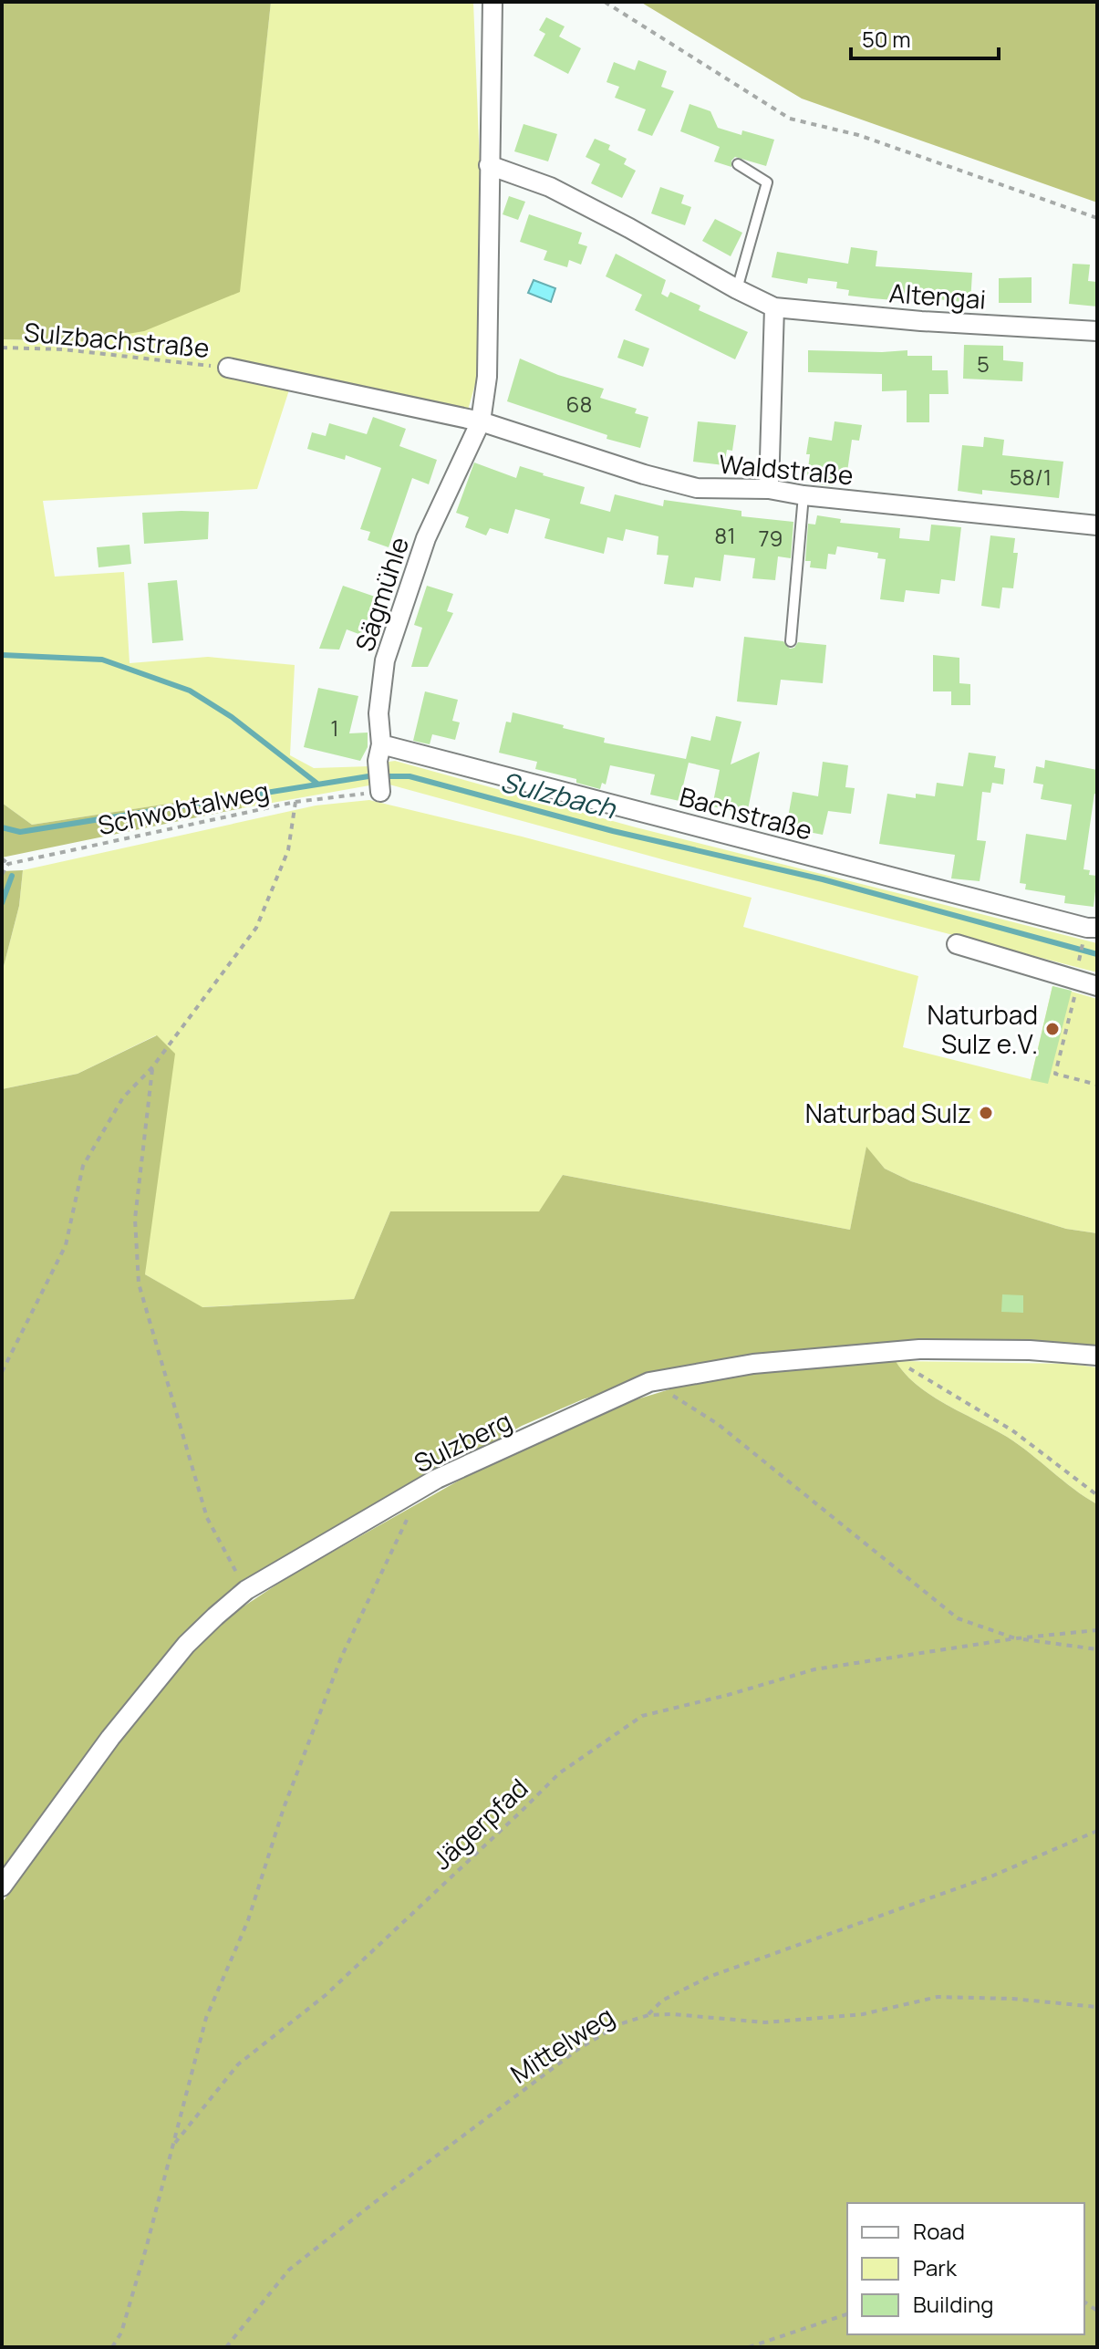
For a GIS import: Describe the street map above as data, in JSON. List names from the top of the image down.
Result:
{
  "streets": {
    "street": [
      "Altengai",
      "Waldstraße",
      "Sägmühle",
      "Bachstraße",
      "Sulzberg"
    ],
    "path": [
      "Sulzbachstraße",
      "Schwobtalweg",
      "Jägerpfad",
      "Mittelweg"
    ]
  },
  "crossings": [
    ["Sulzbachstraße", "Waldstraße"],
    ["Waldstraße", "Sägmühle"],
    ["Sägmühle", "Schwobtalweg"],
    ["Sägmühle", "Bachstraße"]
  ],
  "water": ["Sulzbach"],
  "places": ["Naturbad Sulz e.V.", "Naturbad Sulz"],
  "house_numbers": [
    "5",
    "68",
    "58/1",
    "81",
    "79",
    "1"
  ],
  "legend": ["Road", "Park", "Building"],
  "scale_bar": "50 m"
}
